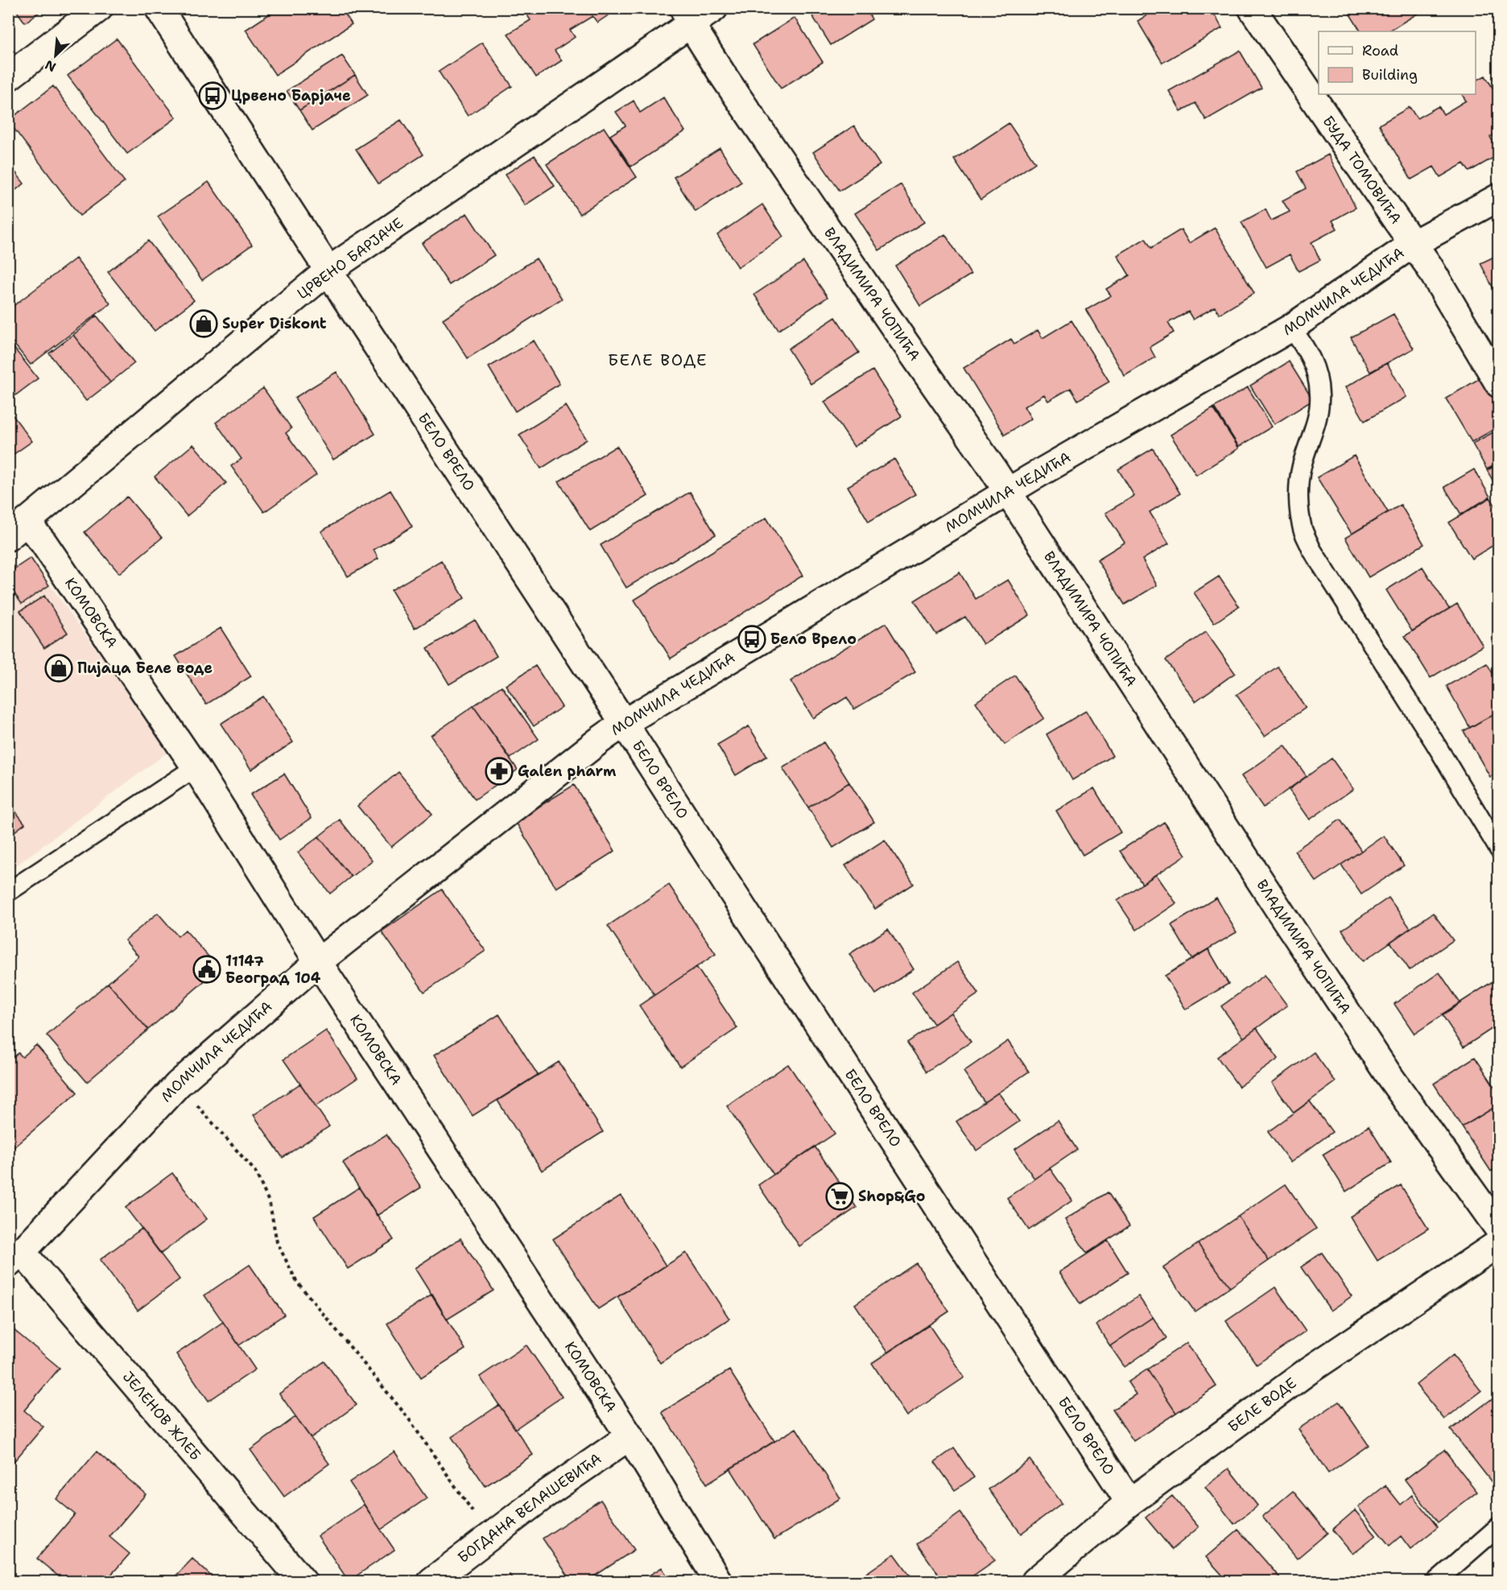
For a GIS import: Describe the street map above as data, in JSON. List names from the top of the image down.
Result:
{
  "streets": {
    "street": [
      "БУДА ТОМОВИЋА",
      "ЦРВЕНО БАРЈАЧЕ",
      "МОМЧИЛА ЧЕДИЋА",
      "ВЛАДИМИРА ЧОПИЋА",
      "БЕЛО ВРЕЛО",
      "КОМОВСКА",
      "БЕЛЕ ВОДЕ",
      "ЈЕЛЕНОВ ЖЛЕБ",
      "БОГДАНА ВЕЛАШЕВИЋА"
    ]
  },
  "crossings": [
    ["БУДА ТОМОВИЋА", "МОМЧИЛА ЧЕДИЋА"],
    ["ЦРВЕНО БАРЈАЧЕ", "ВЛАДИМИРА ЧОПИЋА"],
    ["ЦРВЕНО БАРЈАЧЕ", "БЕЛО ВРЕЛО"],
    ["ЦРВЕНО БАРЈАЧЕ", "КОМОВСКА"],
    ["МОМЧИЛА ЧЕДИЋА", "ВЛАДИМИРА ЧОПИЋА"],
    ["МОМЧИЛА ЧЕДИЋА", "БЕЛО ВРЕЛО"],
    ["МОМЧИЛА ЧЕДИЋА", "КОМОВСКА"],
    ["МОМЧИЛА ЧЕДИЋА", "ЈЕЛЕНОВ ЖЛЕБ"],
    ["БЕЛО ВРЕЛО", "БЕЛЕ ВОДЕ"],
    ["КОМОВСКА", "БОГДАНА ВЕЛАШЕВИЋА"]
  ],
  "districts": ["БЕЛЕ ВОДЕ"],
  "places": {
    "bus stop": ["Црвено Барјаче", "Бело Врело"],
    "shop": ["Super Diskont", "Пијаца Беле воде"],
    "pharmacy": ["Galen pharm"],
    "public building": ["11147 Београд 104"],
    "supermarket": ["Shop&Go"]
  },
  "legend": ["Road", "Building"],
  "north": "bottom left"
}
